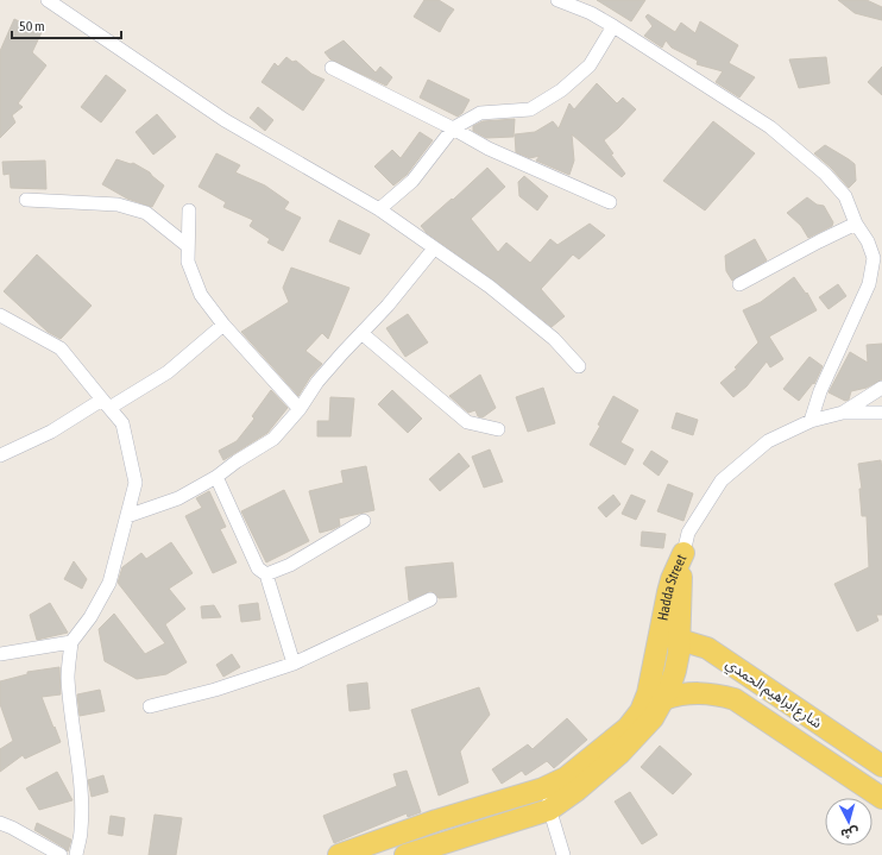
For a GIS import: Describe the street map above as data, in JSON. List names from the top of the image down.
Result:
{
  "streets": {
    "main road": ["Hadda Street", "شارع ابراهيم الحمدي"]
  },
  "crossings": [
    ["Hadda Street", "شارع ابراهيم الحمدي"]
  ],
  "scale_bar": "50 m",
  "north": "bottom"
}
